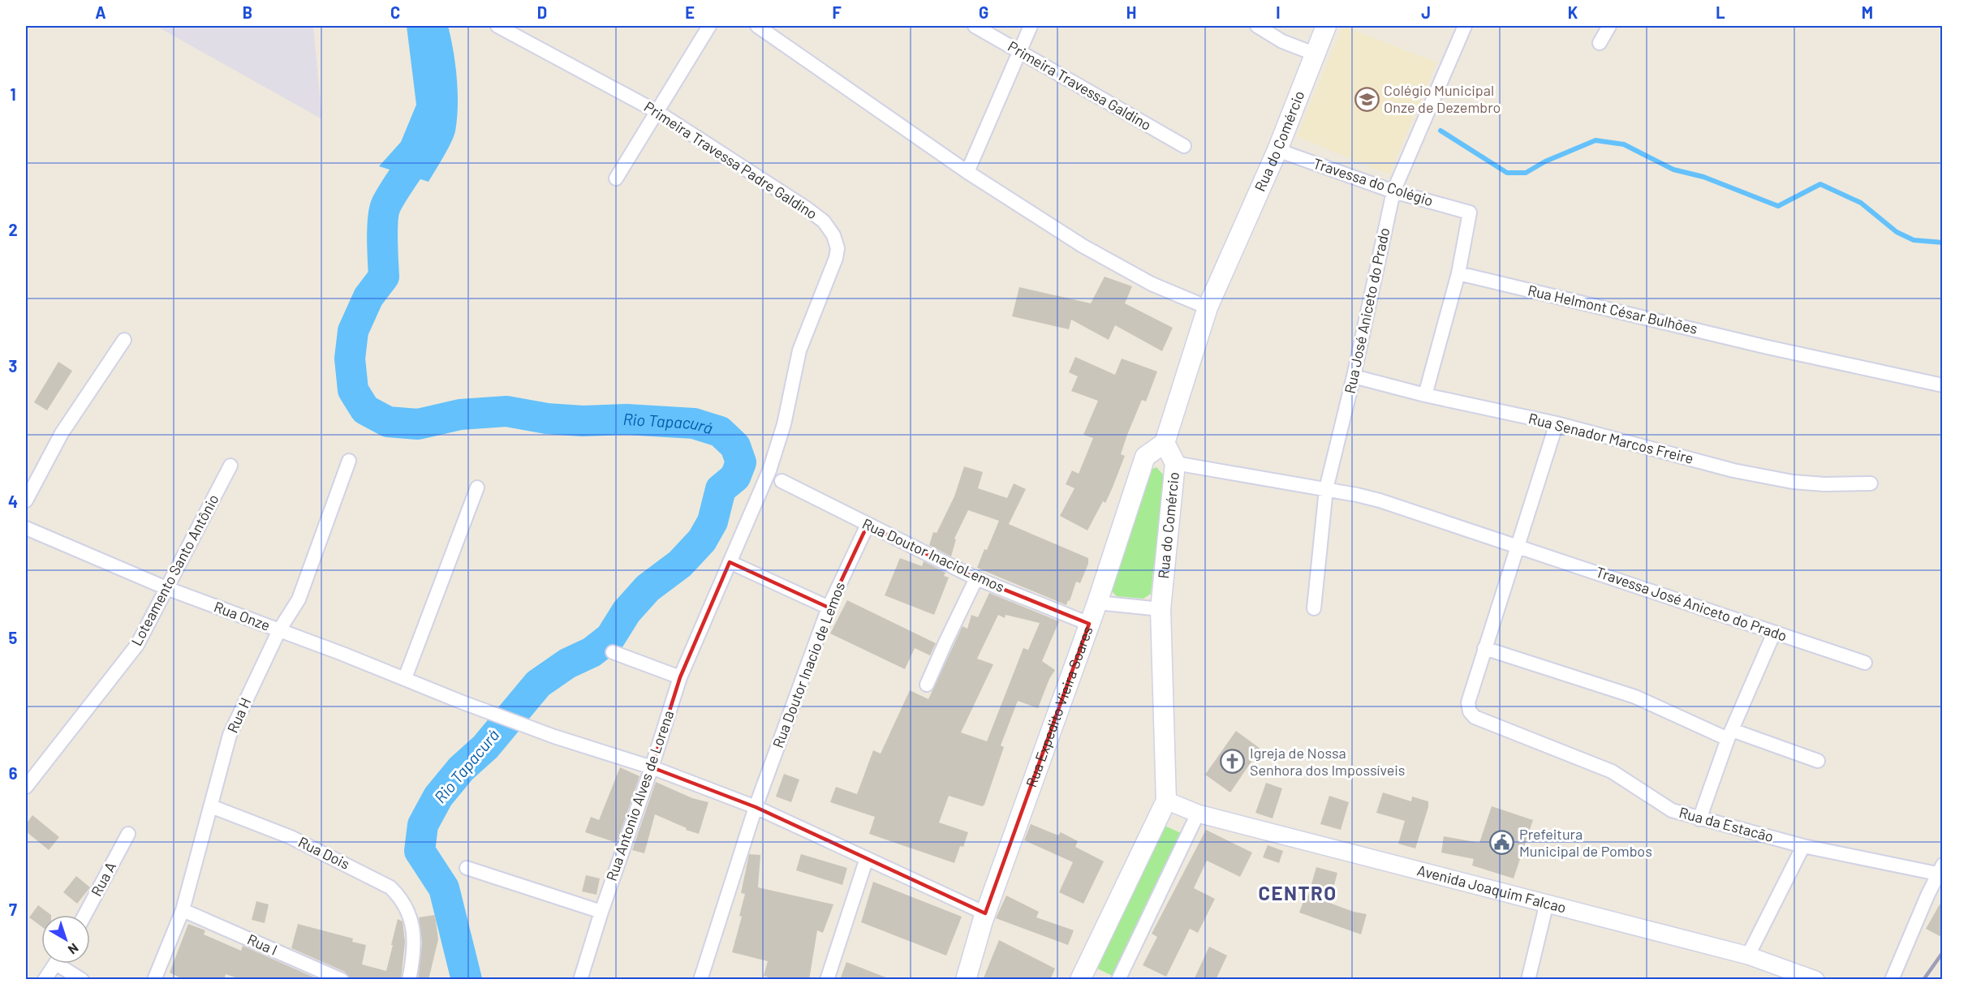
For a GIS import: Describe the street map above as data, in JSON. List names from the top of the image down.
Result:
{
  "streets": {
    "main road": ["Rua do Comércio", "Rua Expedito Vieira Soares"],
    "street": [
      "Primeira Travessa Galdino",
      "Primeira Travessa Padre Galdino",
      "Travessa do Colégio",
      "Rua Helmont César Bulhões",
      "Rua José Aniceto do Prado",
      "Rua Senador Marcos Freire",
      "Rua Doutor InacioLemos",
      "Loteamento Santo Antônio",
      "Travessa José Aniceto do Prado",
      "Rua Onze",
      "Rua Doutor Inacio de Lemos",
      "Rua H",
      "Rua Antonio Alves de Lorena",
      "Rua da Estacão",
      "Rua Dois",
      "Rua A",
      "Avenida Joaquim Falcao",
      "Rua I"
    ]
  },
  "crossings": [
    ["Rua do Comércio", "Travessa do Colégio"],
    ["Rua do Comércio", "Travessa José Aniceto do Prado"],
    ["Rua do Comércio", "Rua Expedito Vieira Soares"],
    ["Rua do Comércio", "Avenida Joaquim Falcao"],
    ["Primeira Travessa Padre Galdino", "Rua Antonio Alves de Lorena"],
    ["Travessa do Colégio", "Rua Helmont César Bulhões"],
    ["Travessa do Colégio", "Rua José Aniceto do Prado"],
    ["Rua José Aniceto do Prado", "Rua Senador Marcos Freire"],
    ["Rua José Aniceto do Prado", "Travessa José Aniceto do Prado"],
    ["Rua Doutor InacioLemos", "Rua Doutor Inacio de Lemos"],
    ["Rua Doutor InacioLemos", "Rua Expedito Vieira Soares"],
    ["Loteamento Santo Antônio", "Rua Onze"],
    ["Rua Onze", "Rua H"],
    ["Rua Onze", "Rua Antonio Alves de Lorena"],
    ["Rua H", "Rua Dois"],
    ["Rua H", "Rua I"]
  ],
  "districts": ["CENTRO"],
  "water": ["Rio Tapacurá"],
  "places": {
    "school or university": ["Colégio Municipal Onze de Dezembro"],
    "church": ["Igreja de Nossa Senhora dos Impossíveis"],
    "public building": ["Prefeitura Municipal de Pombos"]
  },
  "north": "bottom right",
  "grid": {
    "columns": [
      "A",
      "B",
      "C",
      "D",
      "E",
      "F",
      "G",
      "H",
      "I",
      "J",
      "K",
      "L",
      "M"
    ],
    "rows": [
      "1",
      "2",
      "3",
      "4",
      "5",
      "6",
      "7"
    ]
  }
}
